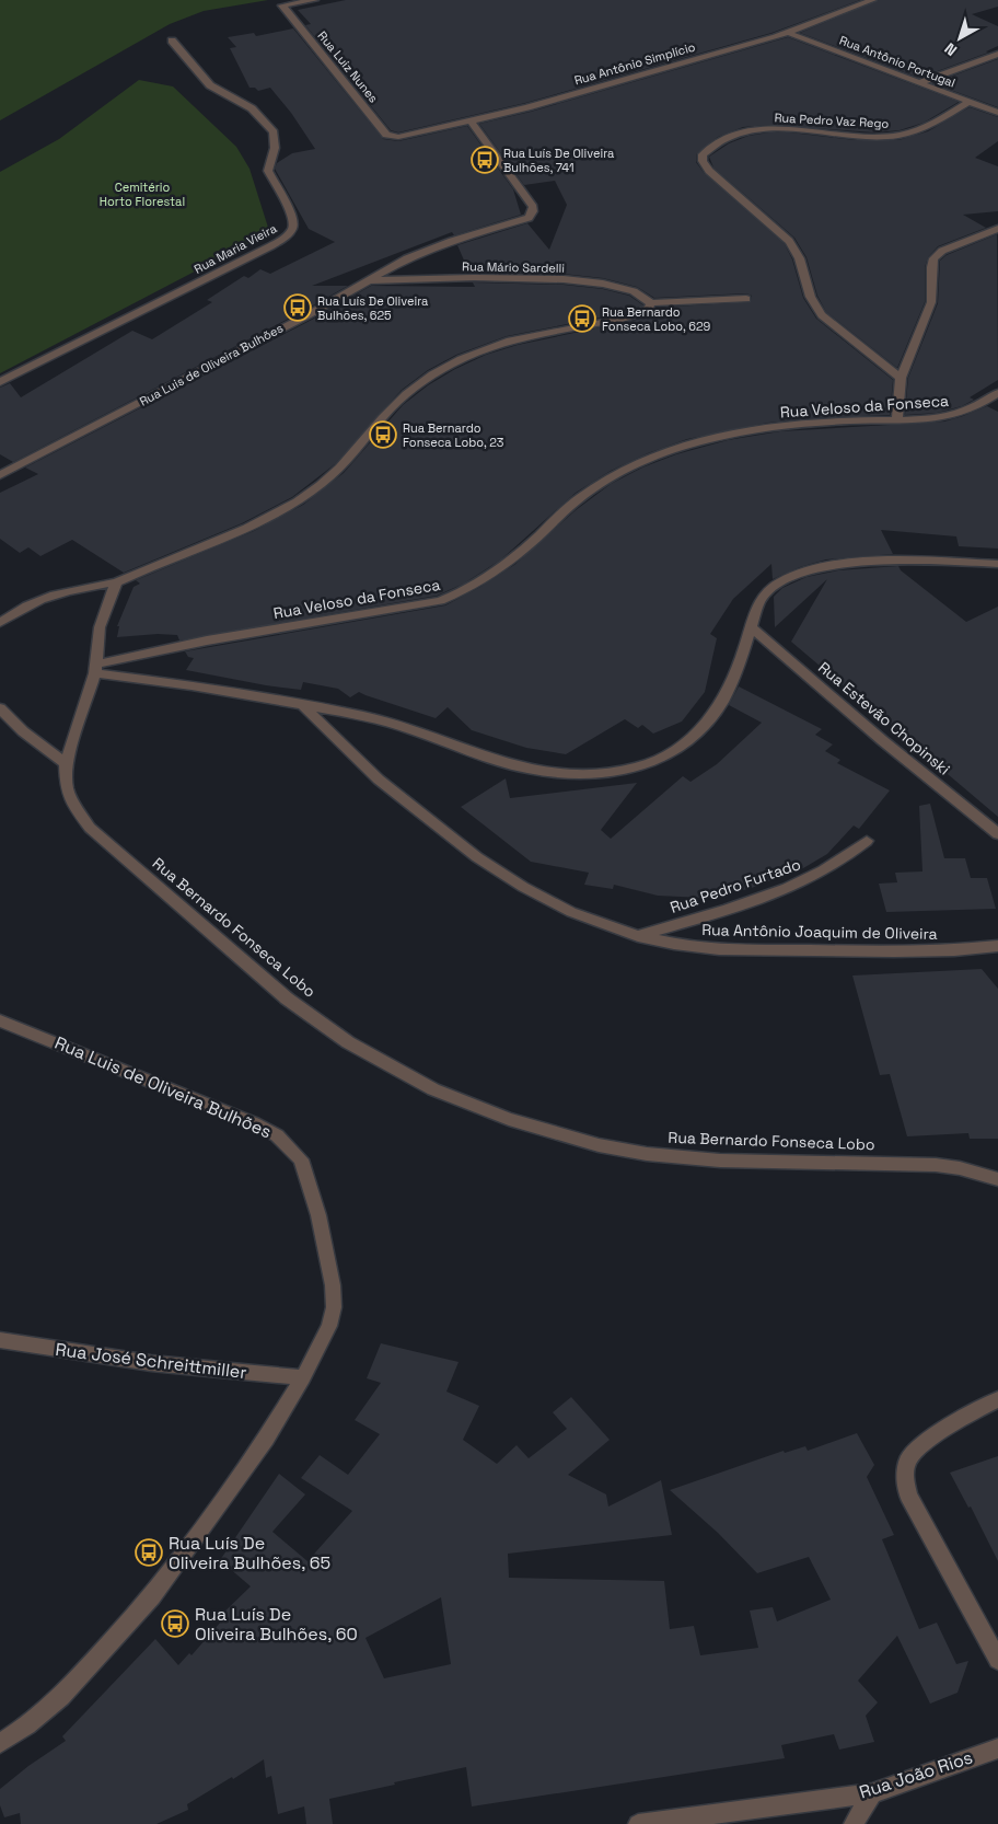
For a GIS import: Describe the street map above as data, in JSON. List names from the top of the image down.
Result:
{
  "streets": {
    "street": [
      "Rua Antônio Portugal",
      "Rua Antônio Simplício",
      "Rua Luiz Nunes",
      "Rua Pedro Vaz Rego",
      "Rua Maria Vieira",
      "Rua Mário Sardelli",
      "Rua Luis de Oliveira Bulhões",
      "Rua Veloso da Fonseca",
      "Rua Estevão Chopinski",
      "Rua Pedro Furtado",
      "Rua Bernardo Fonseca Lobo",
      "Rua Antônio Joaquim de Oliveira",
      "Rua José Schreittmiller",
      "Rua João Rios"
    ]
  },
  "crossings": [
    ["Rua Antônio Portugal", "Rua Antônio Simplício"],
    ["Rua Antônio Portugal", "Rua Pedro Vaz Rego"],
    ["Rua Antônio Simplício", "Rua Luiz Nunes"],
    ["Rua Antônio Simplício", "Rua Luis de Oliveira Bulhões"],
    ["Rua Mário Sardelli", "Rua Luis de Oliveira Bulhões"],
    ["Rua Luis de Oliveira Bulhões", "Rua José Schreittmiller"],
    ["Rua Veloso da Fonseca", "Rua Bernardo Fonseca Lobo"],
    ["Rua Pedro Furtado", "Rua Antônio Joaquim de Oliveira"]
  ],
  "parks": ["Cemitério Horto Florestal"],
  "places": {
    "bus stop": [
      "Rua Luís De Oliveira Bulhões, 741",
      "Rua Luís De Oliveira Bulhões, 625",
      "Rua Bernardo Fonseca Lobo, 629",
      "Rua Bernardo Fonseca Lobo, 23",
      "Rua Luís De Oliveira Bulhões, 65",
      "Rua Luís De Oliveira Bulhões, 60"
    ]
  },
  "north": "bottom left"
}
